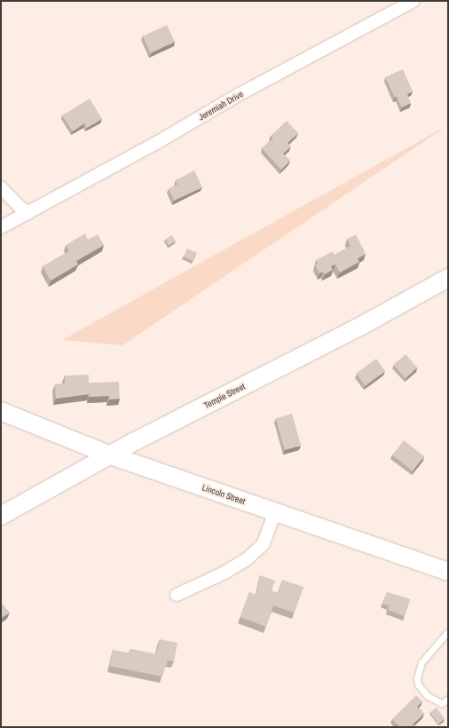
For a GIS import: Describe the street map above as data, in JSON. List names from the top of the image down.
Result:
{
  "streets": {
    "main road": ["Temple Street", "Lincoln Street"],
    "street": ["Jeremiah Drive"]
  },
  "crossings": [
    ["Temple Street", "Lincoln Street"]
  ]
}
